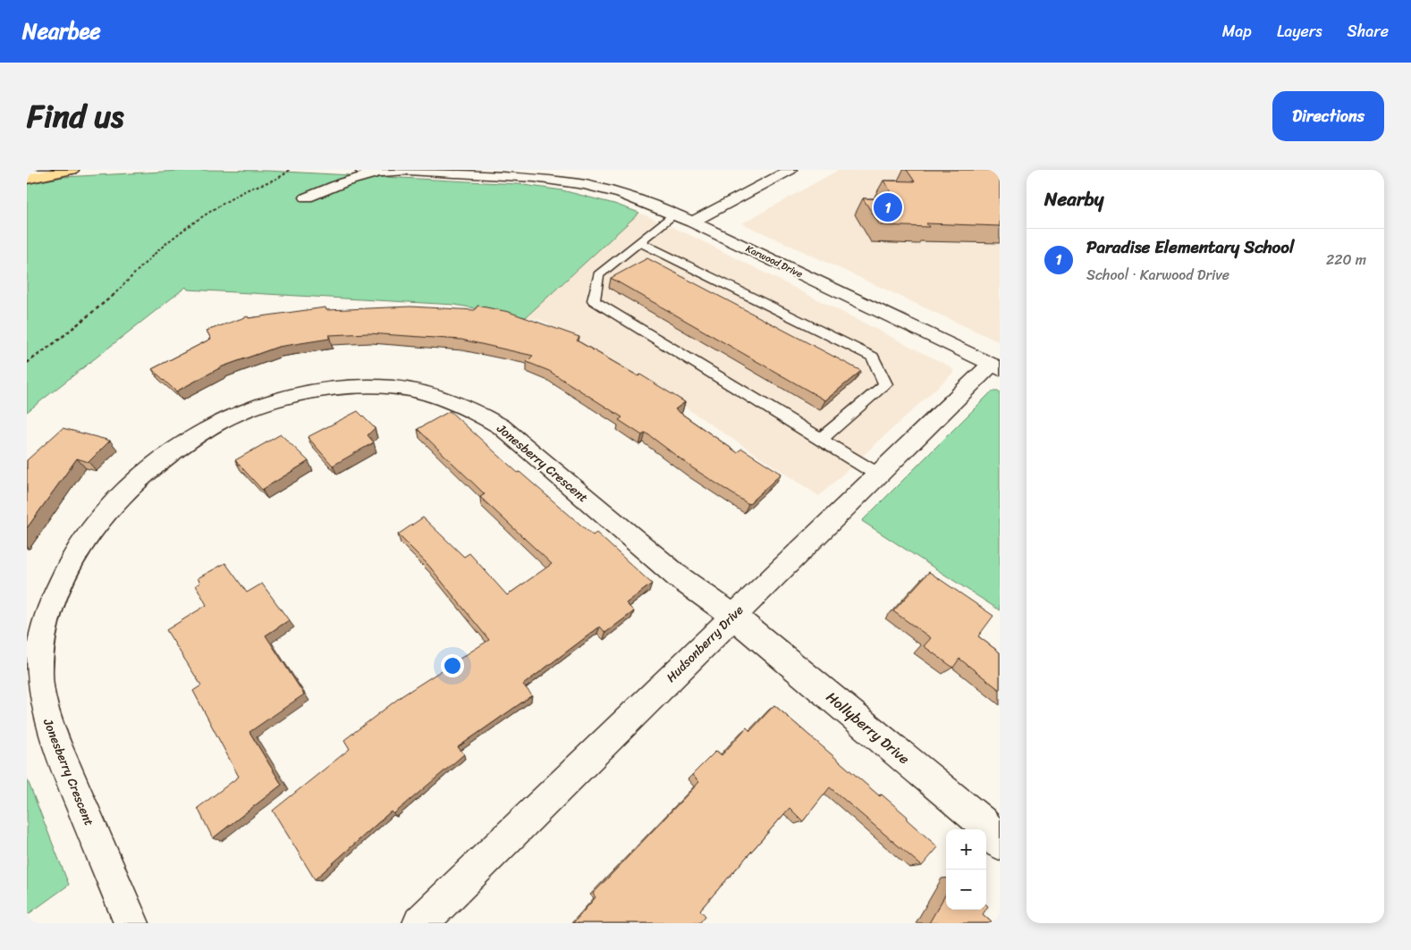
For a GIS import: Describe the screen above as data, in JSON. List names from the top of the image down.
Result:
{
  "streets": {
    "street": [
      "Karwood Drive",
      "Jonesberry Crescent",
      "Hudsonberry Drive",
      "Hollyberry Drive"
    ]
  },
  "crossings": [
    ["Karwood Drive", "Hudsonberry Drive"],
    ["Jonesberry Crescent", "Hudsonberry Drive"],
    ["Jonesberry Crescent", "Hollyberry Drive"],
    ["Hudsonberry Drive", "Hollyberry Drive"]
  ],
  "page": {
    "header": "Nearbee",
    "nav": ["Map", "Layers", "Share"],
    "title": "Find us",
    "buttons": "Directions",
    "heading": "Nearby",
    "pins": "1",
    "list": [
      {
        "mark": "1",
        "name": "Paradise Elementary School",
        "note": "School · Karwood Drive",
        "value": "220 m"
      }
    ],
    "map_buttons": ["+", "−"]
  }
}
